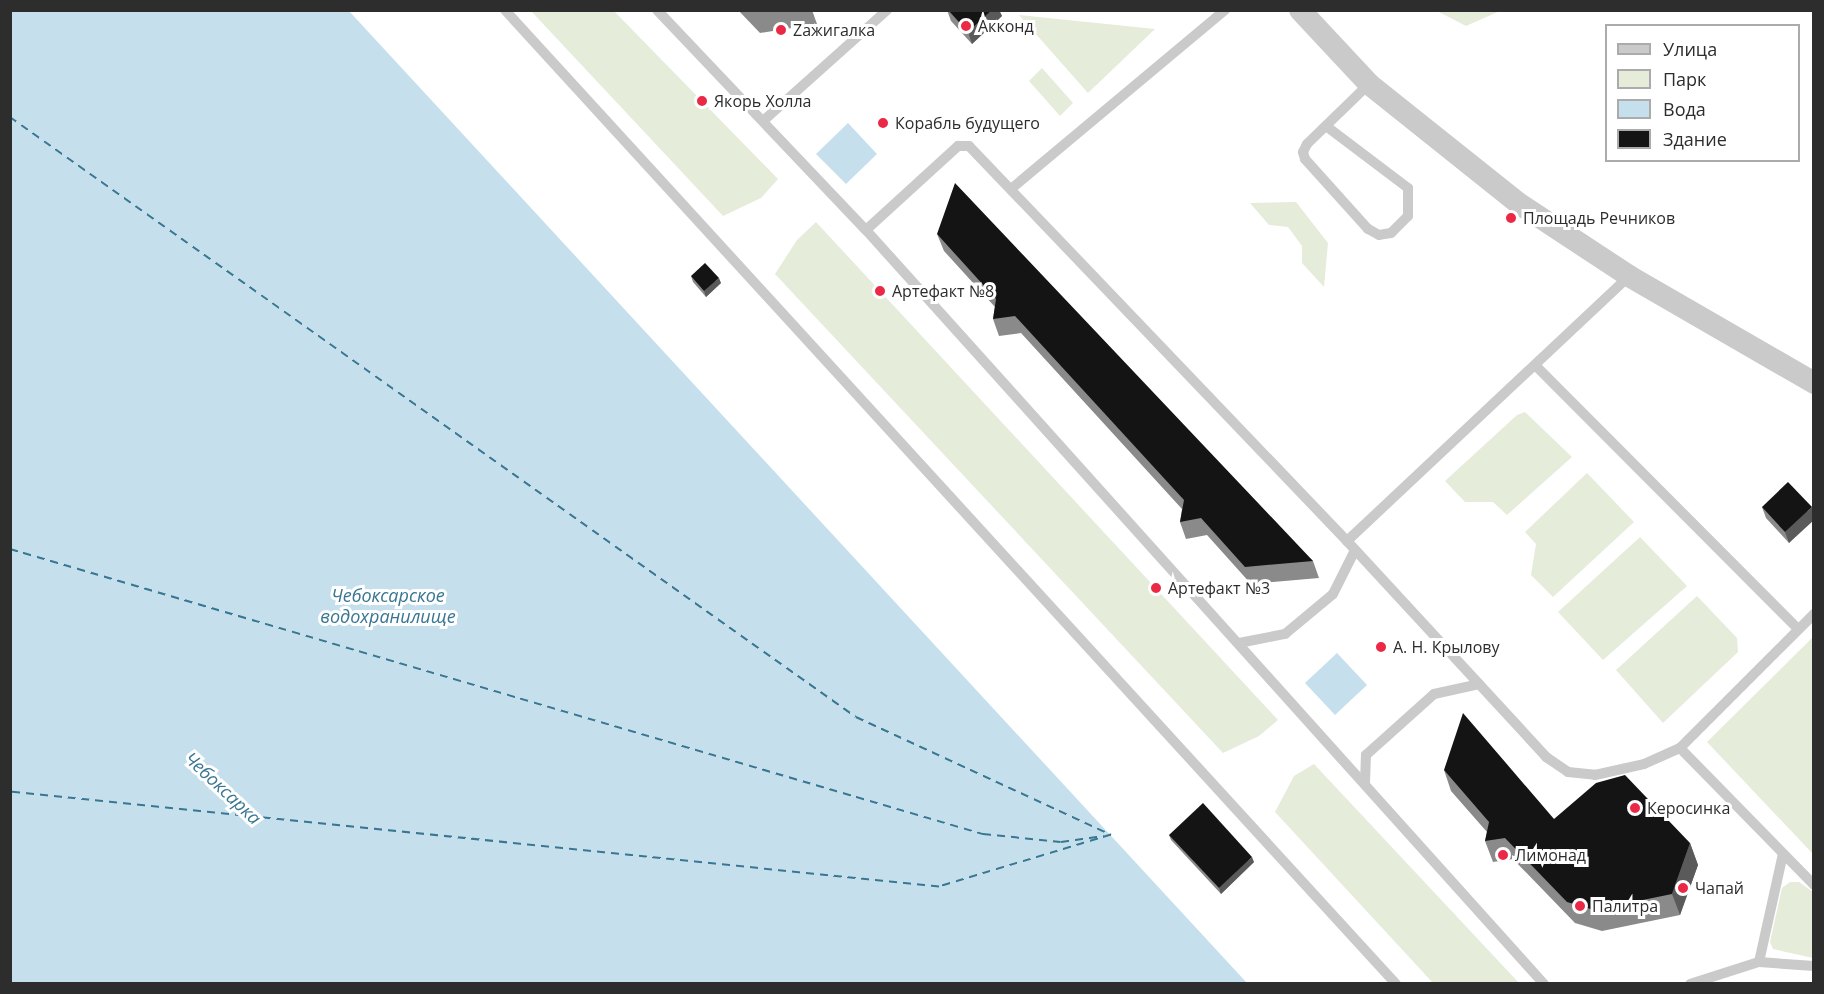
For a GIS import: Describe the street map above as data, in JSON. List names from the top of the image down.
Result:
{
  "water": ["Чебоксарское водохранилище", "Чебоксарка"],
  "places": [
    "Акконд",
    "Zажигалка",
    "Якорь Холла",
    "Корабль будущего",
    "Площадь Речников",
    "Артефакт №8",
    "Артефакт №3",
    "А. Н. Крылову",
    "Керосинка",
    "Лимонад",
    "Чапай",
    "Палитра"
  ],
  "legend": [
    "Улица",
    "Парк",
    "Вода",
    "Здание"
  ]
}
